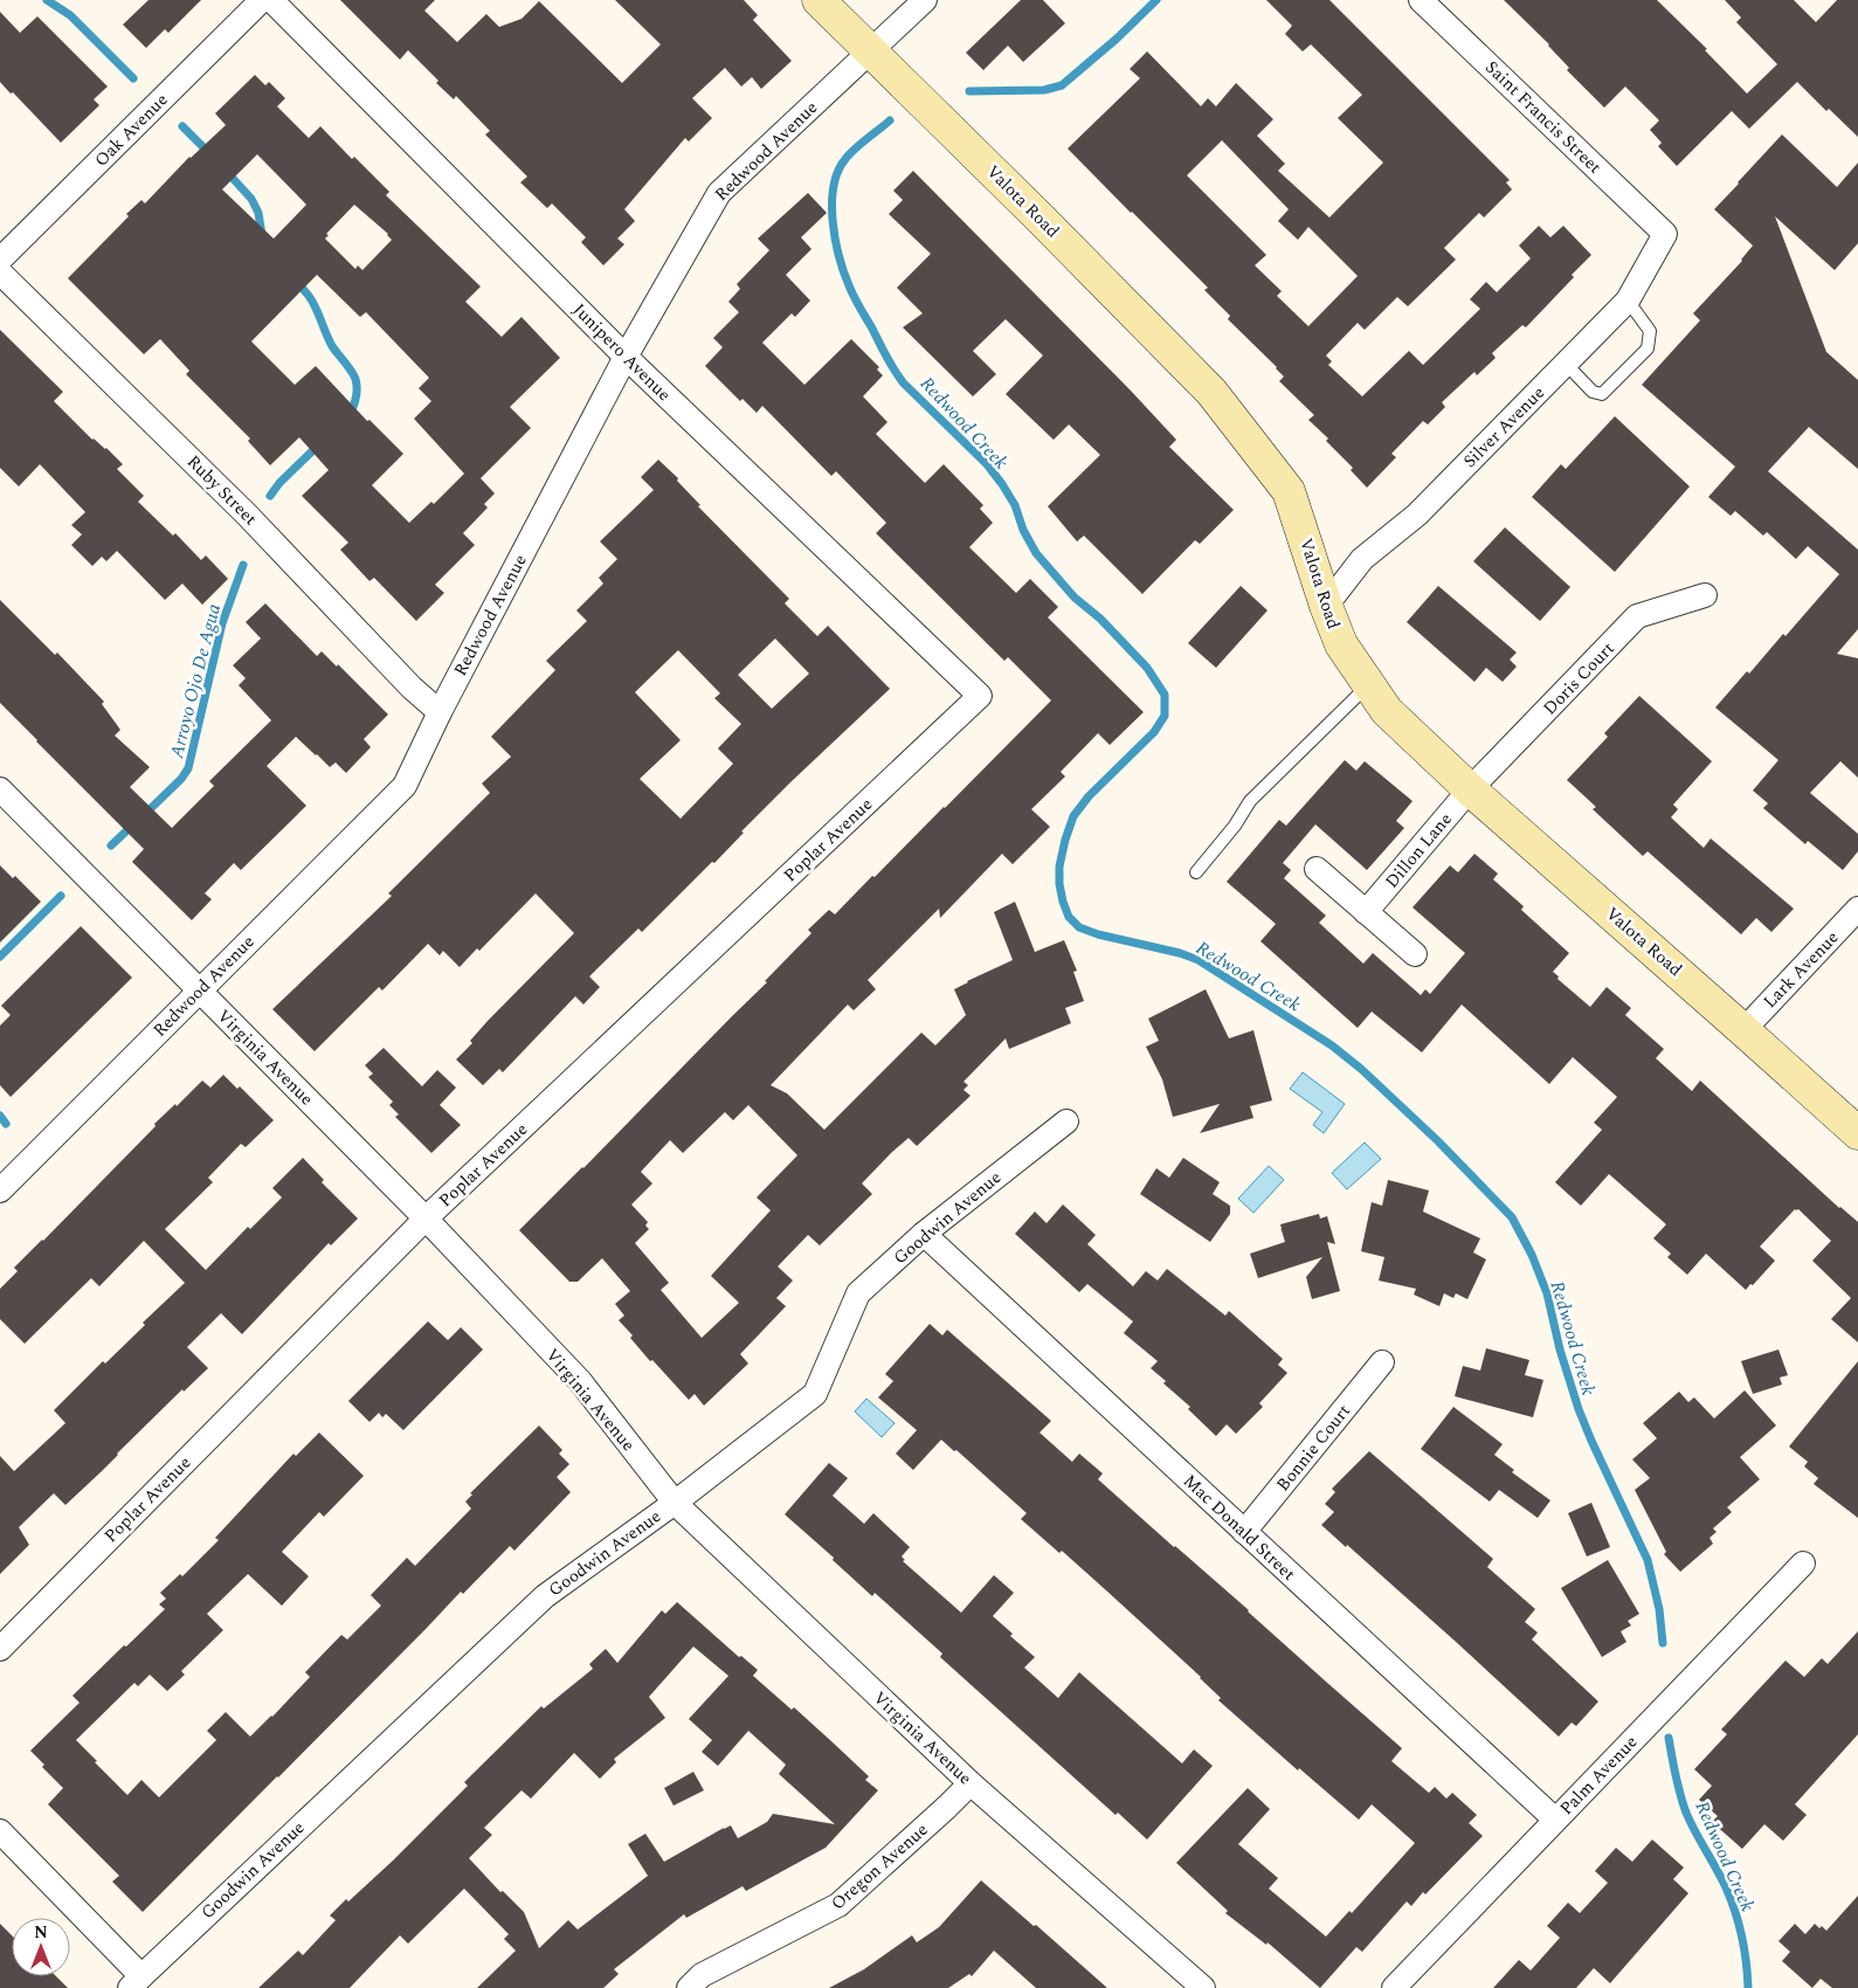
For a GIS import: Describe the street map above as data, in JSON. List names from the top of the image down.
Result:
{
  "streets": {
    "street": [
      "Saint Francis Street",
      "Oak Avenue",
      "Redwood Avenue",
      "Valota Road",
      "Junipero Avenue",
      "Silver Avenue",
      "Ruby Street",
      "Doris Court",
      "Poplar Avenue",
      "Dillon Lane",
      "Lark Avenue",
      "Virginia Avenue",
      "Goodwin Avenue",
      "Bonnie Court",
      "Mac Donald Street",
      "Palm Avenue",
      "Oregon Avenue"
    ]
  },
  "crossings": [
    ["Saint Francis Street", "Silver Avenue"],
    ["Redwood Avenue", "Valota Road"],
    ["Redwood Avenue", "Junipero Avenue"],
    ["Redwood Avenue", "Ruby Street"],
    ["Redwood Avenue", "Virginia Avenue"],
    ["Valota Road", "Silver Avenue"],
    ["Valota Road", "Doris Court"],
    ["Valota Road", "Dillon Lane"],
    ["Valota Road", "Lark Avenue"],
    ["Junipero Avenue", "Poplar Avenue"],
    ["Doris Court", "Dillon Lane"],
    ["Poplar Avenue", "Virginia Avenue"],
    ["Virginia Avenue", "Goodwin Avenue"],
    ["Virginia Avenue", "Oregon Avenue"],
    ["Goodwin Avenue", "Mac Donald Street"],
    ["Bonnie Court", "Mac Donald Street"],
    ["Mac Donald Street", "Palm Avenue"]
  ],
  "water": ["Redwood Creek", "Arroyo Ojo De Agua"],
  "north": "top"
}
